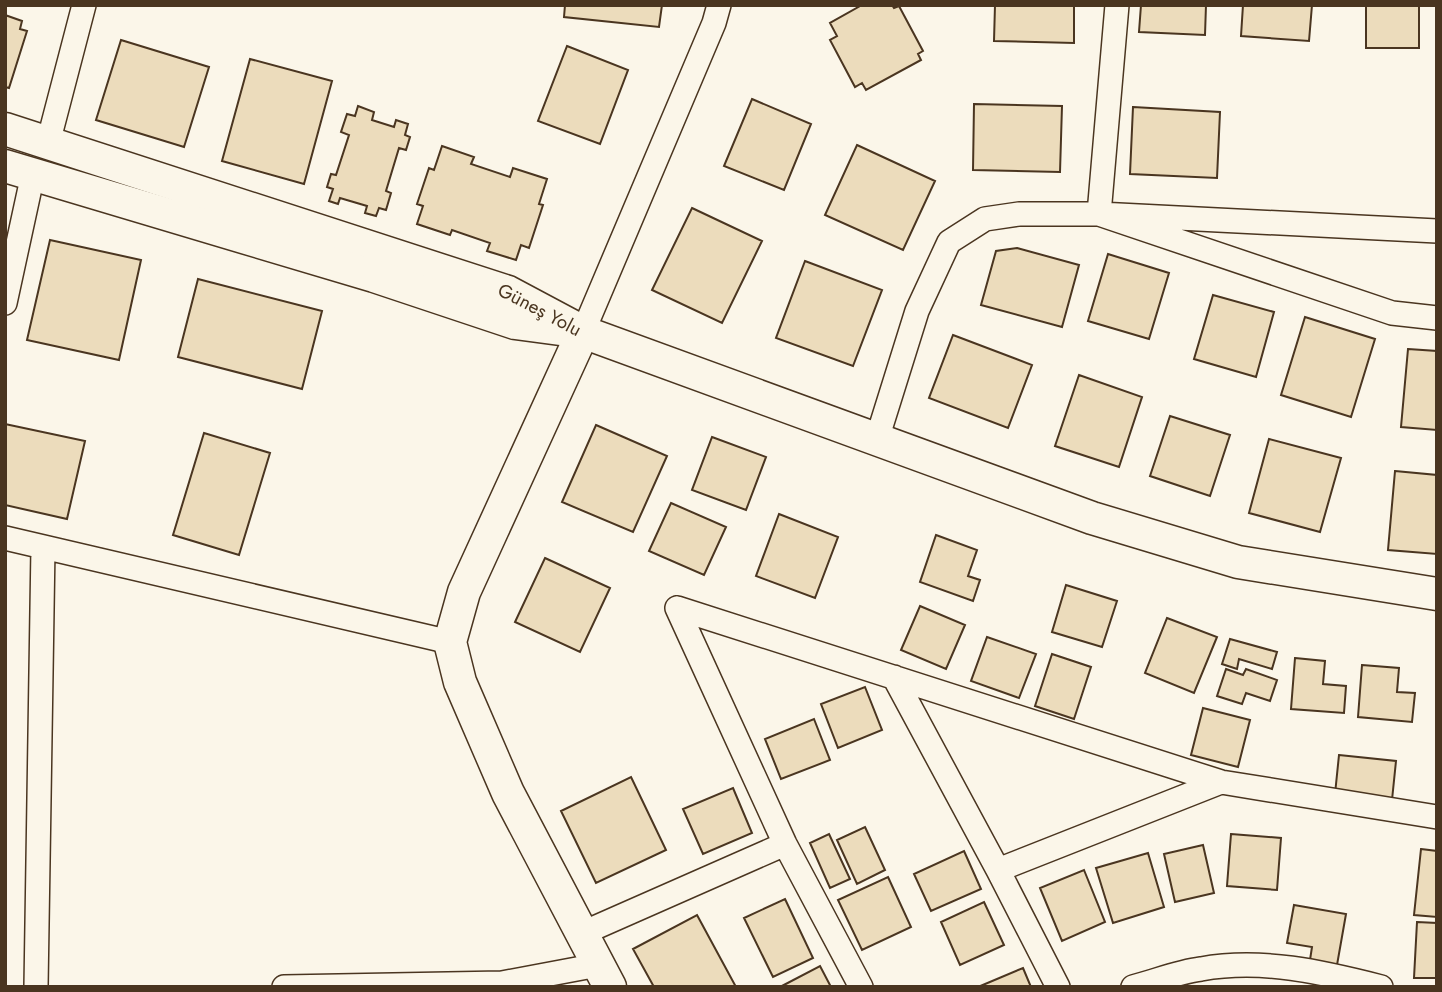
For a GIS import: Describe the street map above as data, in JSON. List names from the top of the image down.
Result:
{
  "streets": {
    "street": ["Güneş Yolu"]
  }
}
